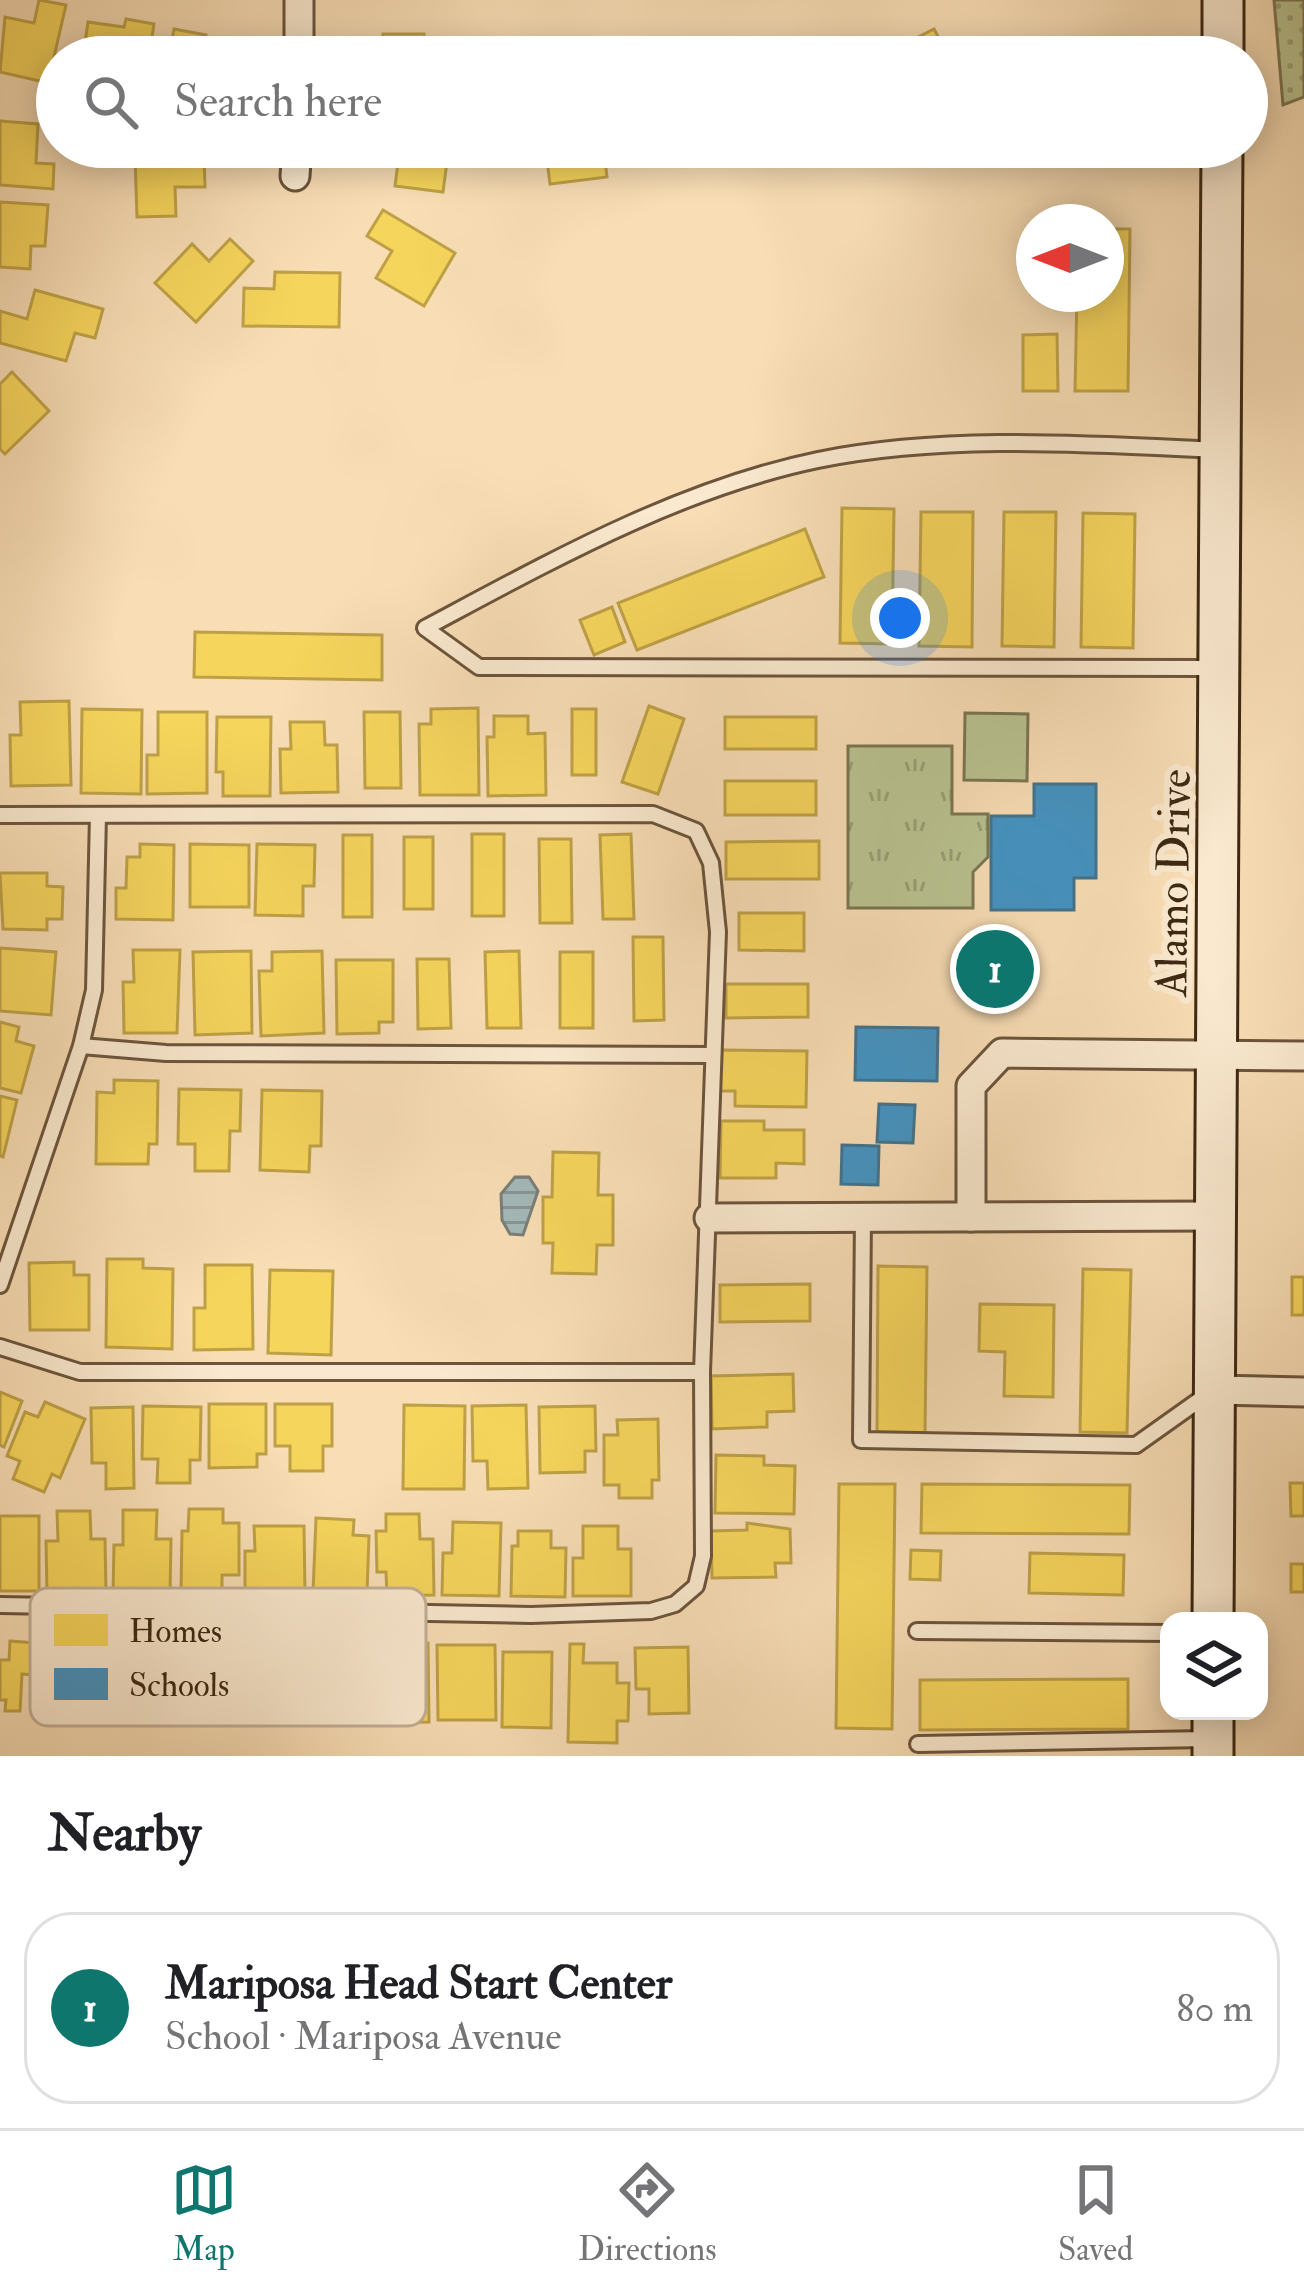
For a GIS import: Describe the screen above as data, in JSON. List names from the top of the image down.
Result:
{
  "streets": {
    "main road": ["Alamo Drive"]
  },
  "legend": ["Homes", "Schools"],
  "north": "left",
  "page": {
    "search": "Search here",
    "pins": "1",
    "heading": "Nearby",
    "list": [
      {
        "mark": "1",
        "name": "Mariposa Head Start Center",
        "note": "School · Mariposa Avenue",
        "value": "80 m"
      }
    ],
    "nav": ["Map", "Directions", "Saved"]
  }
}
